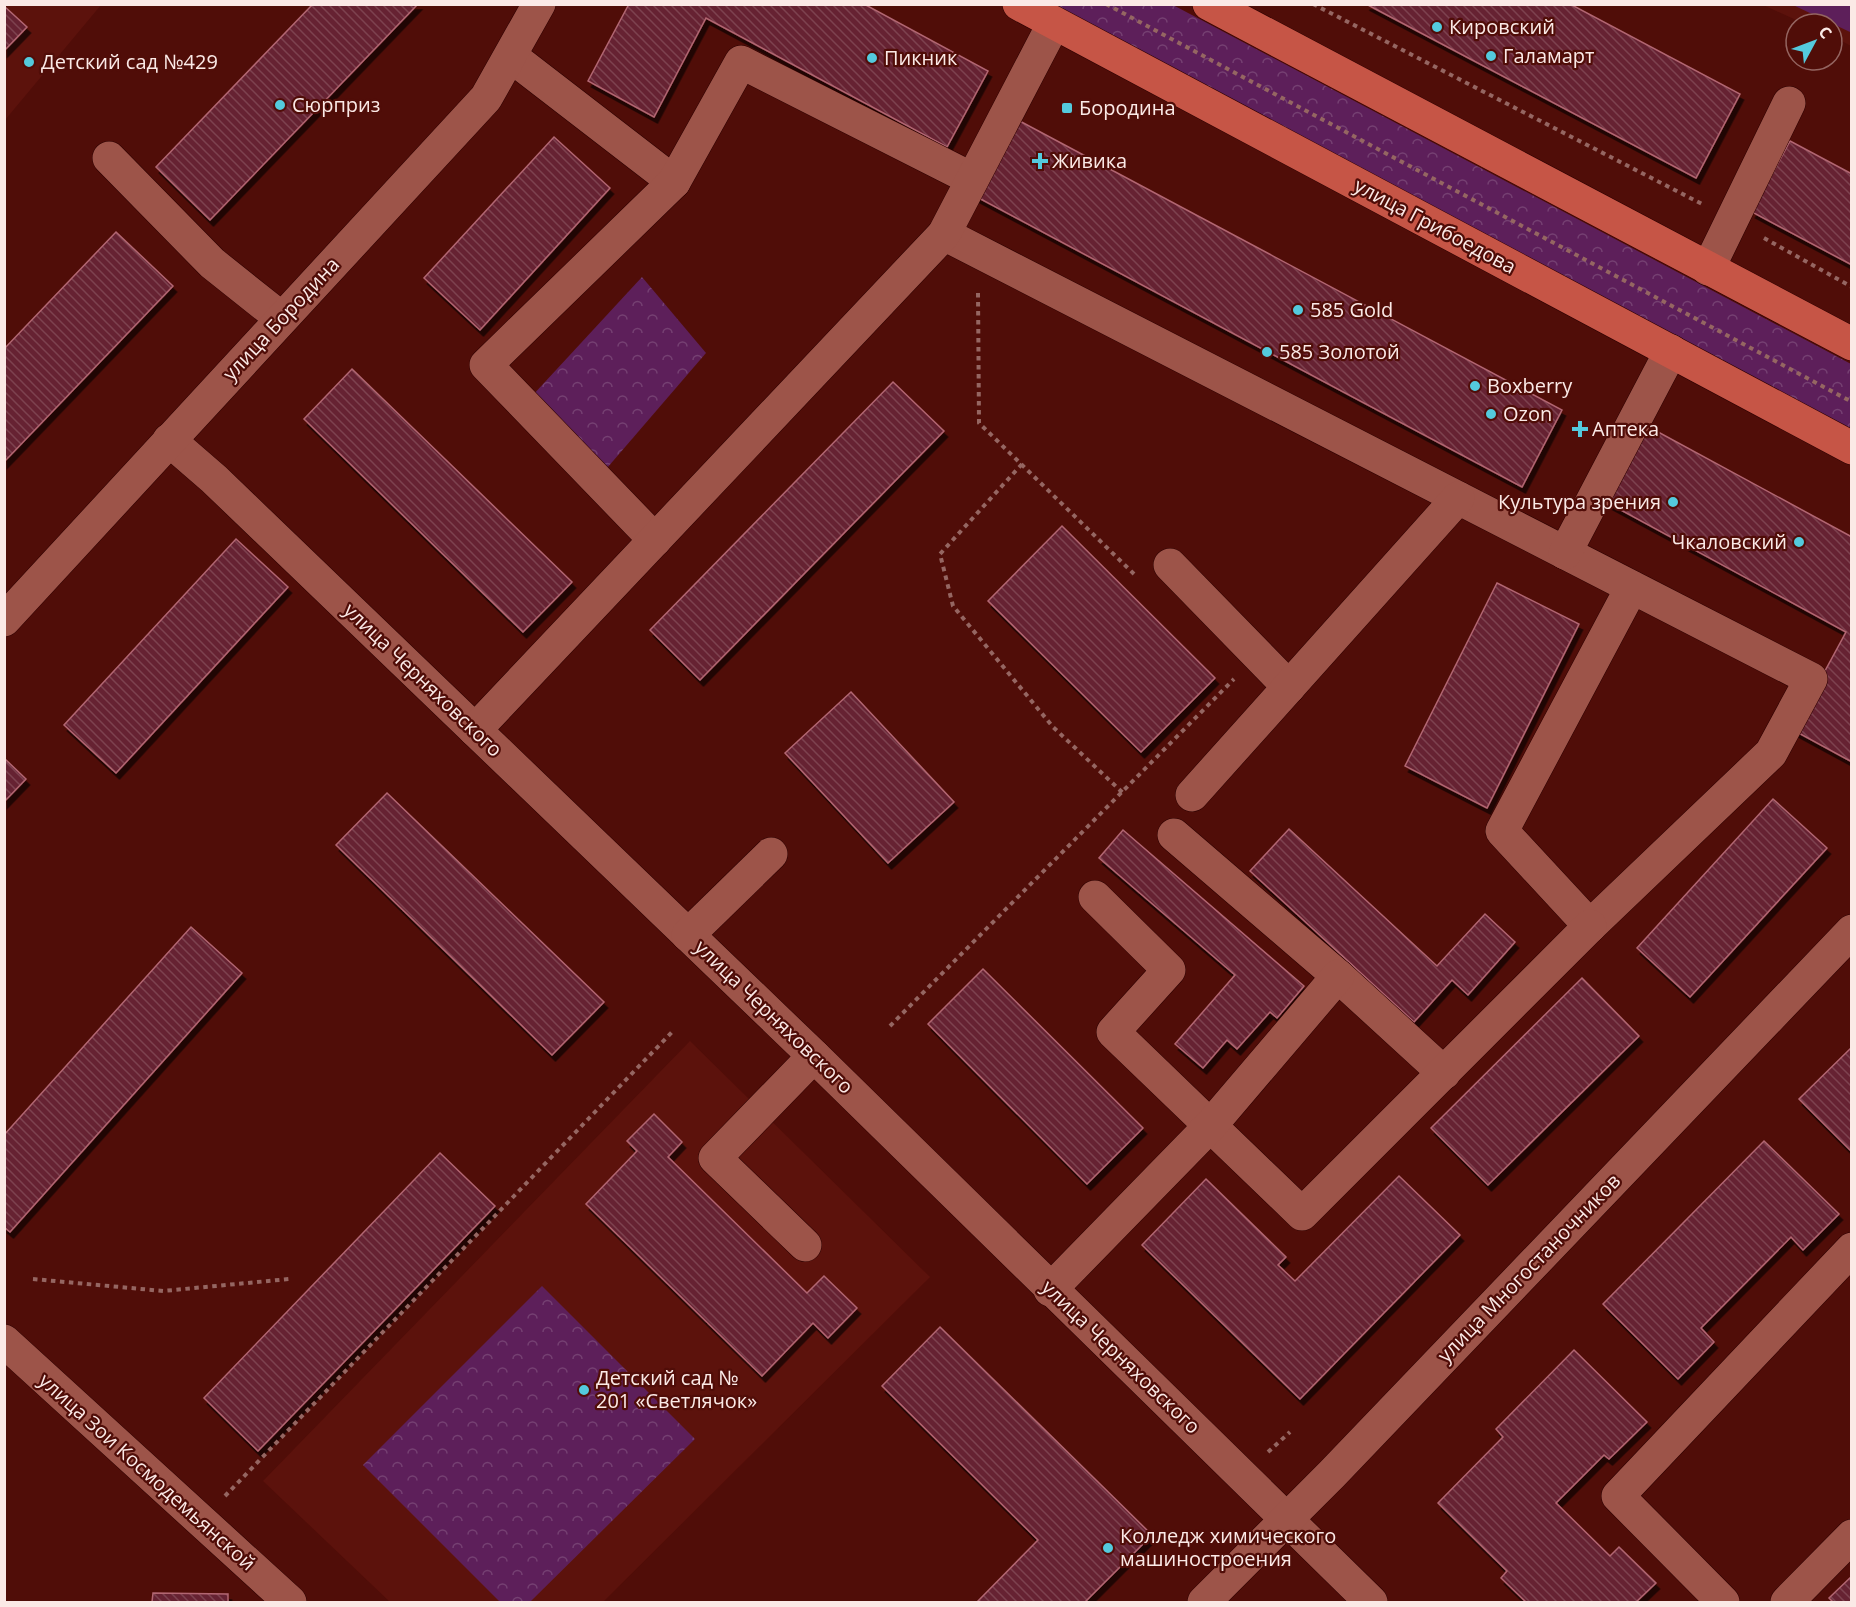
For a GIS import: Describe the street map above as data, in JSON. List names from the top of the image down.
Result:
{
  "streets": {
    "main road": ["улица Грибоедова"],
    "street": [
      "улица Бородина",
      "улица Черняховского",
      "улица Многостаночников",
      "улица Зои Космодемьянской"
    ]
  },
  "crossings": [
    ["улица Бородина", "улица Черняховского"],
    ["улица Черняховского", "улица Многостаночников"]
  ],
  "places": {
    "other": [
      "Кировский",
      "Галамарт",
      "Пикник",
      "Детский сад №429",
      "Сюрприз",
      "585 Gold",
      "585 Золотой",
      "Boxberry",
      "Ozon",
      "Культура зрения",
      "Чкаловский",
      "Детский сад № 201 «Светлячок»",
      "Колледж химического машиностроения"
    ],
    "transit": ["Бородина"],
    "health": ["Живика", "Аптека"]
  },
  "north": "top right"
}
